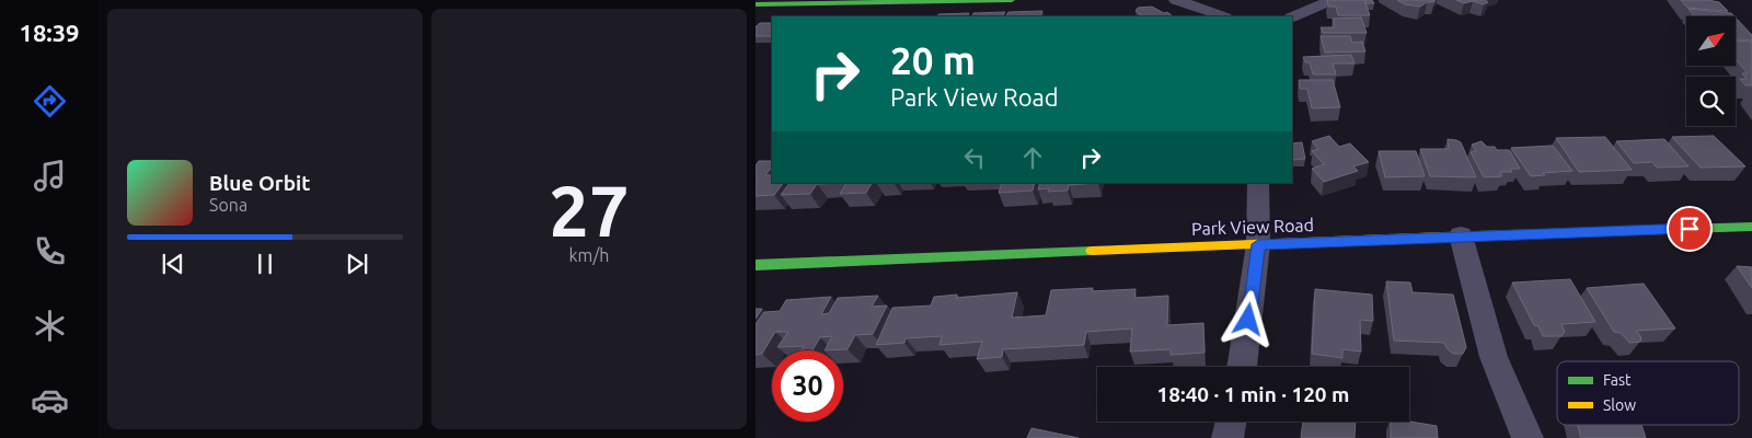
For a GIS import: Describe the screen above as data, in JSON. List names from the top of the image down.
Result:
{
  "streets": {
    "street": ["Park View Road"]
  },
  "legend": ["Fast", "Slow"],
  "north": "top right",
  "page": {
    "tabs": "18:39",
    "tile": ["27", "km/h"],
    "turn": ["20 m", "Park View Road"],
    "song": ["Blue Orbit", "Sona"],
    "limit": "30",
    "trip": "18:40 · 1 min · 120 m"
  }
}
